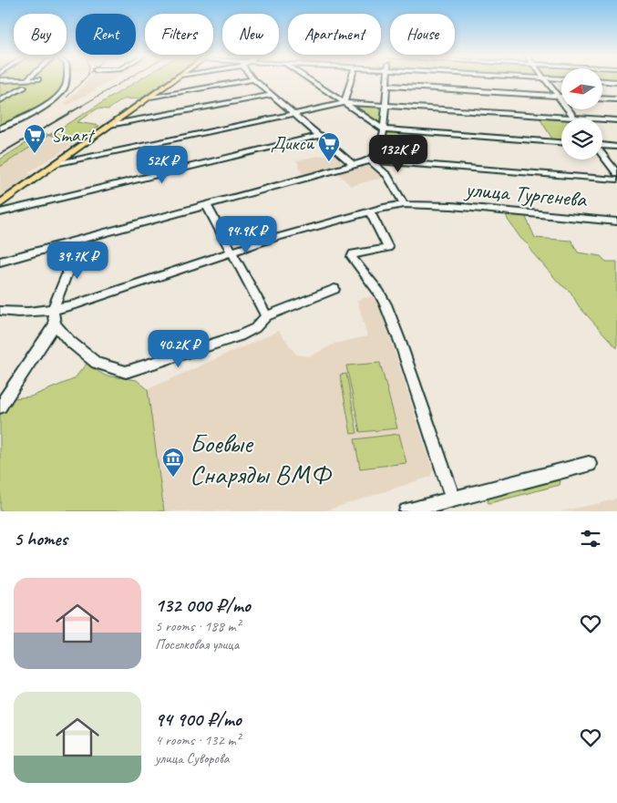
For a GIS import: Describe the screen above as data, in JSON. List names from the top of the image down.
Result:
{
  "streets": {
    "street": ["улица Тургенева"]
  },
  "places": {
    "supermarket": ["Smart", "Дикси"],
    "museum": ["Боевые Снаряды ВМФ"]
  },
  "north": "left",
  "page": {
    "chip": [
      "Buy",
      "Rent",
      "Filters",
      "New",
      "Apartment",
      "House"
    ],
    "price": [
      "132K ₽",
      "52K ₽",
      "94.9K ₽",
      "39.7K ₽",
      "40.2K ₽"
    ],
    "heading": "5 homes",
    "list": [
      {
        "name": "132 000 ₽/mo",
        "note": "5 rooms · 188 m² · Поселковая улица"
      },
      {
        "name": "94 900 ₽/mo",
        "note": "4 rooms · 132 m² · улица Суворова"
      }
    ]
  }
}
